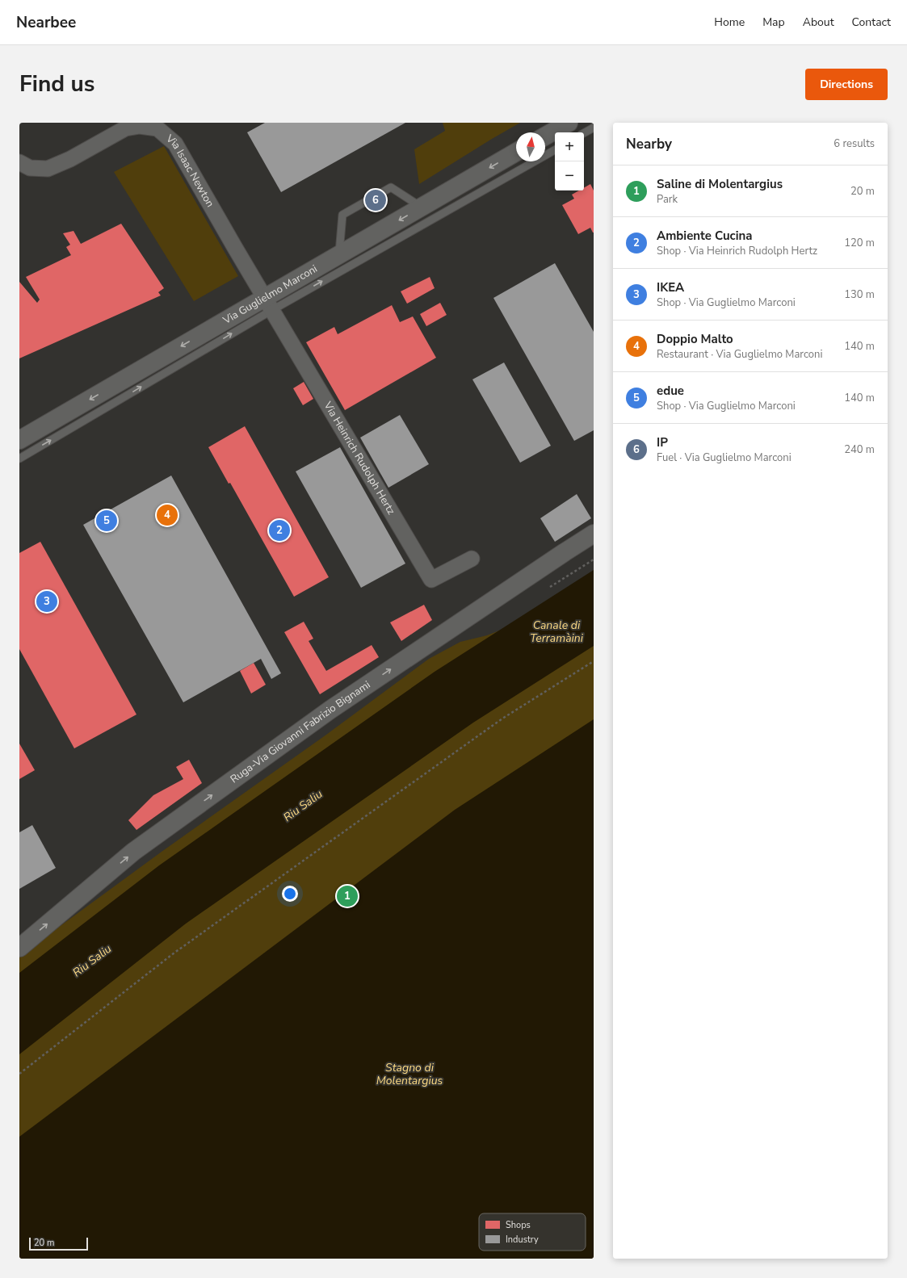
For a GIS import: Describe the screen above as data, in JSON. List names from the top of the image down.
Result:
{
  "streets": {
    "main road": ["Via Guglielmo Marconi", "Ruga-Via Giovanni Fabrizio Bignami"],
    "street": ["Via Isaac Newton", "Via Heinrich Rudolph Hertz"]
  },
  "crossings": [
    ["Via Isaac Newton", "Via Guglielmo Marconi"],
    ["Via Isaac Newton", "Via Heinrich Rudolph Hertz"],
    ["Via Guglielmo Marconi", "Via Heinrich Rudolph Hertz"]
  ],
  "one_way": ["Via Guglielmo Marconi", "Ruga-Via Giovanni Fabrizio Bignami"],
  "water": ["Canale di Terramàini", "Riu Saliu", "Stagno di Molentargius"],
  "legend": ["Shops", "Industry"],
  "scale_bar": "20 m",
  "north": "top",
  "page": {
    "header": "Nearbee",
    "nav": [
      "Home",
      "Map",
      "About",
      "Contact"
    ],
    "title": "Find us",
    "buttons": "Directions",
    "heading": ["Nearby", "6 results"],
    "map_buttons": ["+", "−"],
    "list": [
      {
        "mark": "1",
        "name": "Saline di Molentargius",
        "note": "Park",
        "value": "20 m"
      },
      {
        "mark": "2",
        "name": "Ambiente Cucina",
        "note": "Shop · Via Heinrich Rudolph Hertz",
        "value": "120 m"
      },
      {
        "mark": "3",
        "name": "IKEA",
        "note": "Shop · Via Guglielmo Marconi",
        "value": "130 m"
      },
      {
        "mark": "4",
        "name": "Doppio Malto",
        "note": "Restaurant · Via Guglielmo Marconi",
        "value": "140 m"
      },
      {
        "mark": "5",
        "name": "edue",
        "note": "Shop · Via Guglielmo Marconi",
        "value": "140 m"
      },
      {
        "mark": "6",
        "name": "IP",
        "note": "Fuel · Via Guglielmo Marconi",
        "value": "240 m"
      }
    ],
    "pins": [
      "6",
      "4",
      "5",
      "2",
      "3",
      "1"
    ],
    "scale": "20 m"
  }
}
